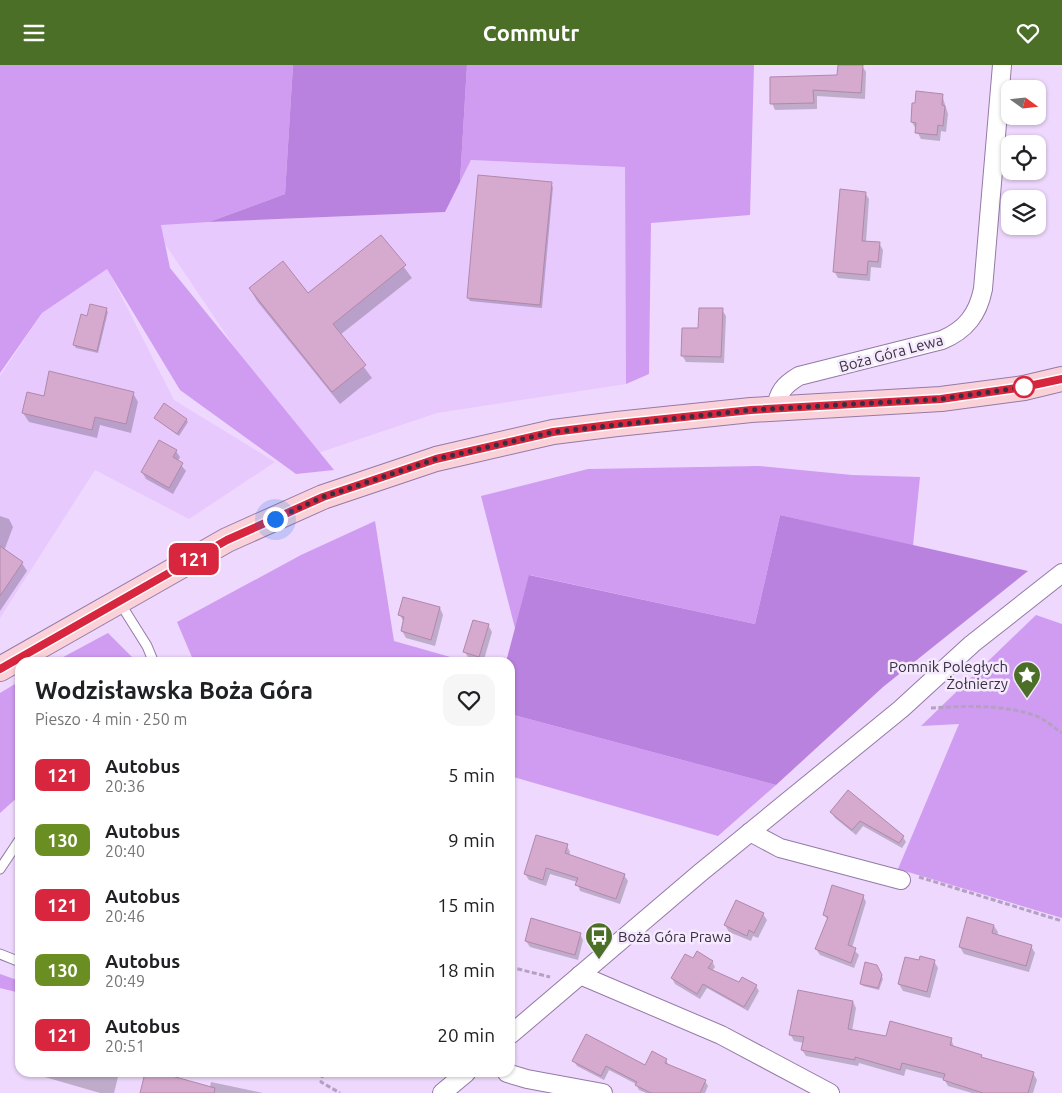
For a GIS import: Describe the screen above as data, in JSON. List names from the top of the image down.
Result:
{
  "streets": {
    "street": ["Boża Góra Lewa"]
  },
  "places": {
    "place": ["Pomnik Poległych Żołnierzy"],
    "bus stop": ["Boża Góra Prawa"]
  },
  "lines": ["bus line 121"],
  "north": "right",
  "page": {
    "header": "Commutr",
    "on_map": "121",
    "heading": ["Wodzisławska Boża Góra", "Pieszo · 4 min · 250 m"],
    "list": [
      {
        "mark": "121",
        "name": "Autobus",
        "note": "20:36",
        "value": "5 min"
      },
      {
        "mark": "130",
        "name": "Autobus",
        "note": "20:40",
        "value": "9 min"
      },
      {
        "mark": "121",
        "name": "Autobus",
        "note": "20:46",
        "value": "15 min"
      },
      {
        "mark": "130",
        "name": "Autobus",
        "note": "20:49",
        "value": "18 min"
      },
      {
        "mark": "121",
        "name": "Autobus",
        "note": "20:51",
        "value": "20 min"
      }
    ]
  }
}
